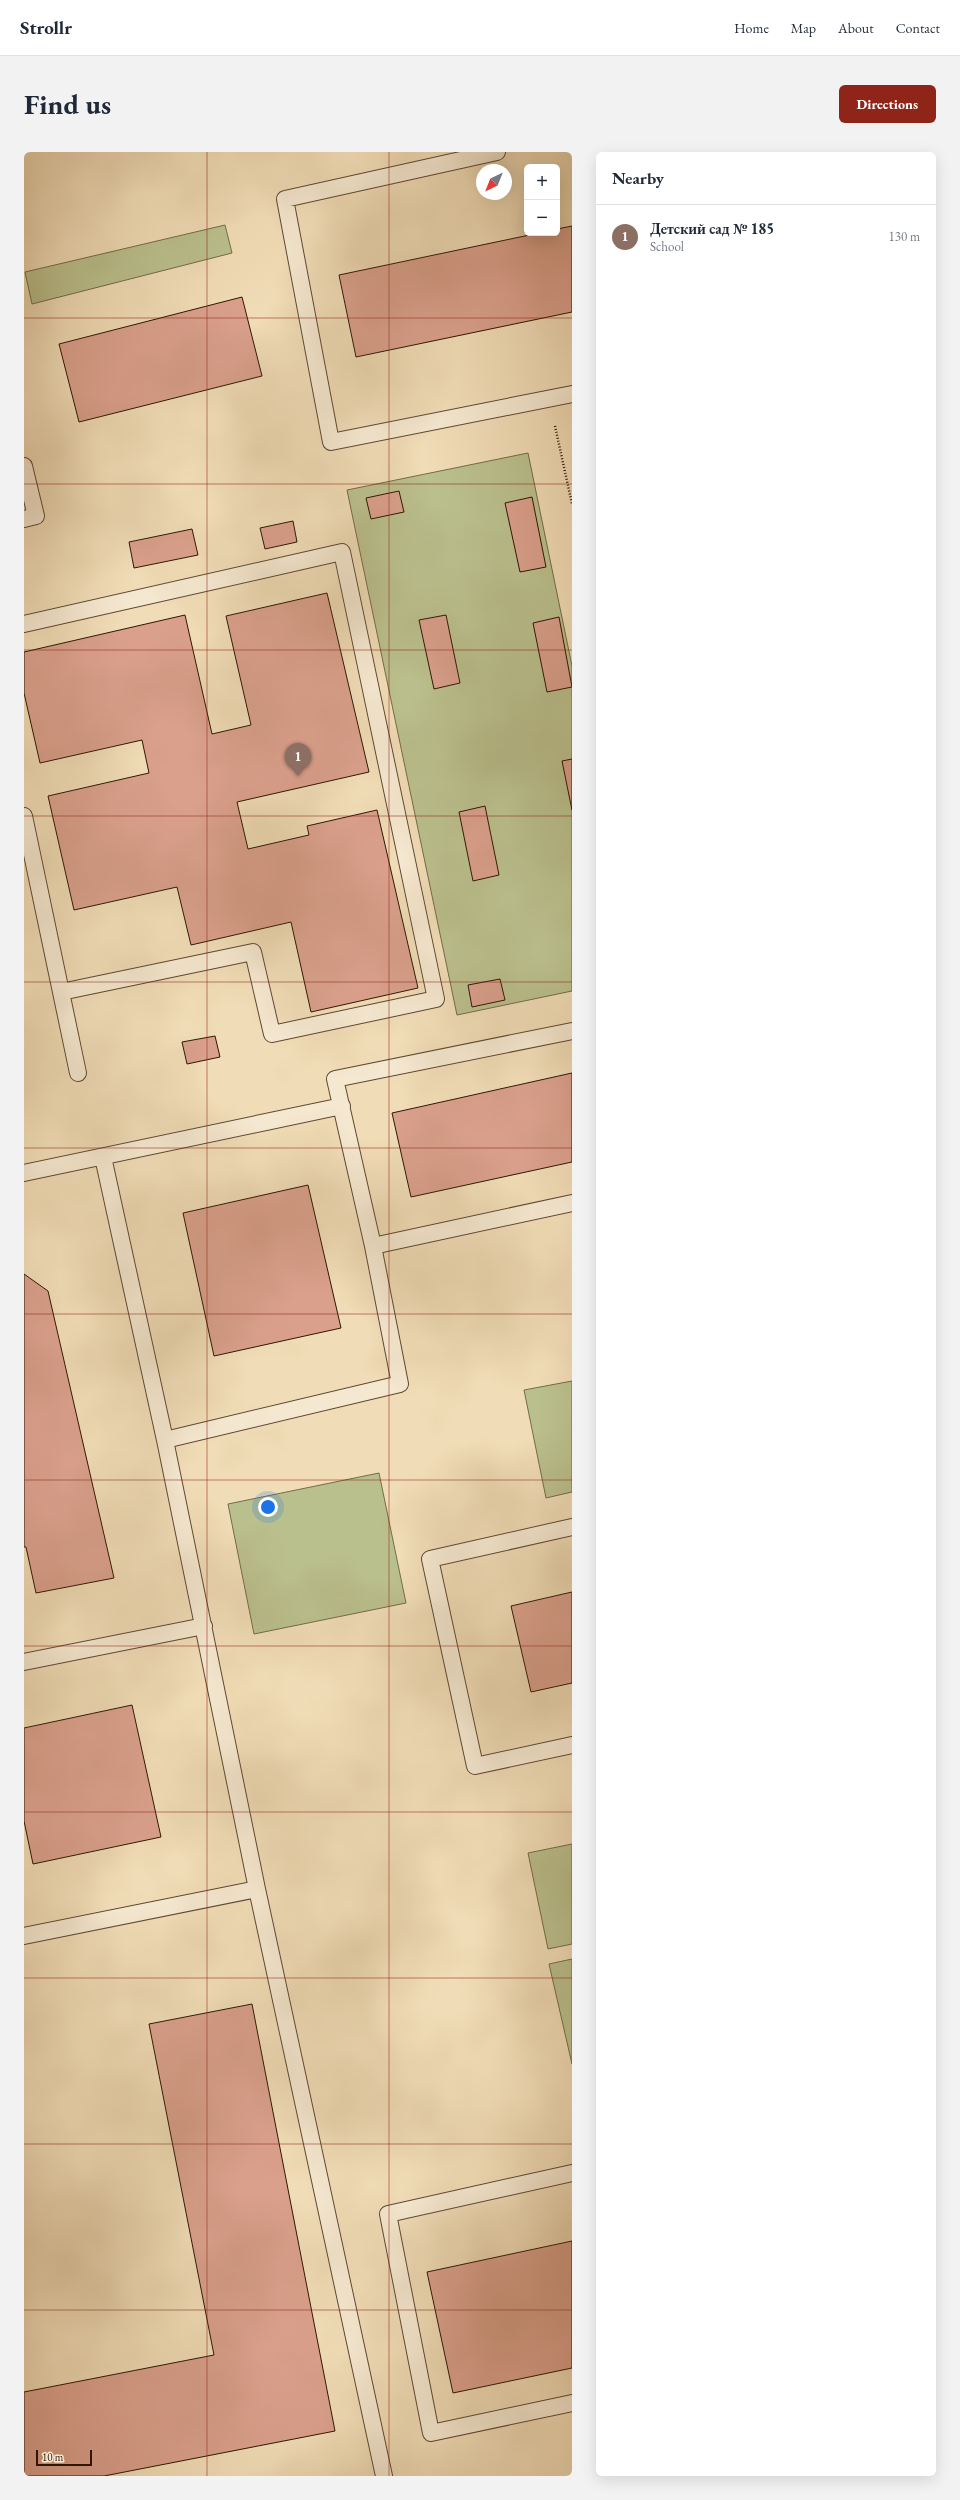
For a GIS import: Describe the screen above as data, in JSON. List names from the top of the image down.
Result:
{
  "scale_bar": "10 m",
  "north": "bottom left",
  "page": {
    "header": "Strollr",
    "nav": [
      "Home",
      "Map",
      "About",
      "Contact"
    ],
    "buttons": "Directions",
    "title": "Find us",
    "heading": "Nearby",
    "map_buttons": ["+", "−"],
    "list": [
      {
        "mark": "1",
        "name": "Детский сад № 185",
        "note": "School",
        "value": "130 m"
      }
    ],
    "pins": "1",
    "scale": "10 m"
  }
}
